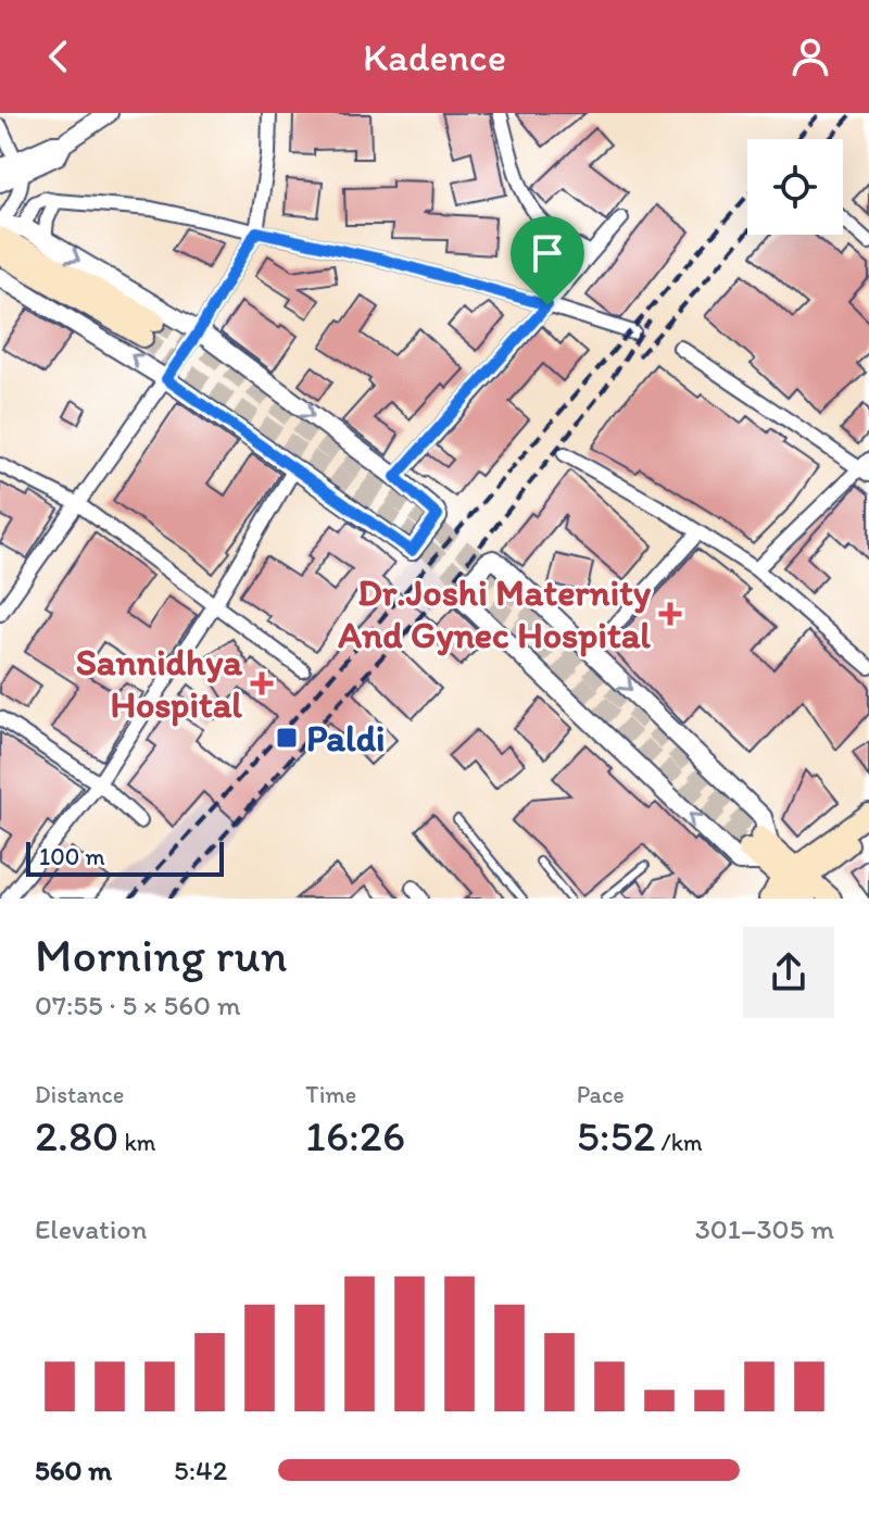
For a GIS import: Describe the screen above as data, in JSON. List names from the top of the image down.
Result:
{
  "places": {
    "health": ["Dr.Joshi Maternity And Gynec Hospital", "Sannidhya Hospital"],
    "transit": ["Paldi"]
  },
  "scale_bar": "100 m",
  "page": {
    "header": "Kadence",
    "scale": "100 m",
    "heading": ["Morning run", "07:55 · 5 × 560 m"],
    "stats": [
      ["Distance", "2.80 km"],
      ["Time", "16:26"],
      ["Pace", "5:52 /km"]
    ],
    "chart": ["Elevation", "301–305 m"],
    "list": [
      {
        "name": "560 m",
        "note": "5:42"
      }
    ]
  }
}
